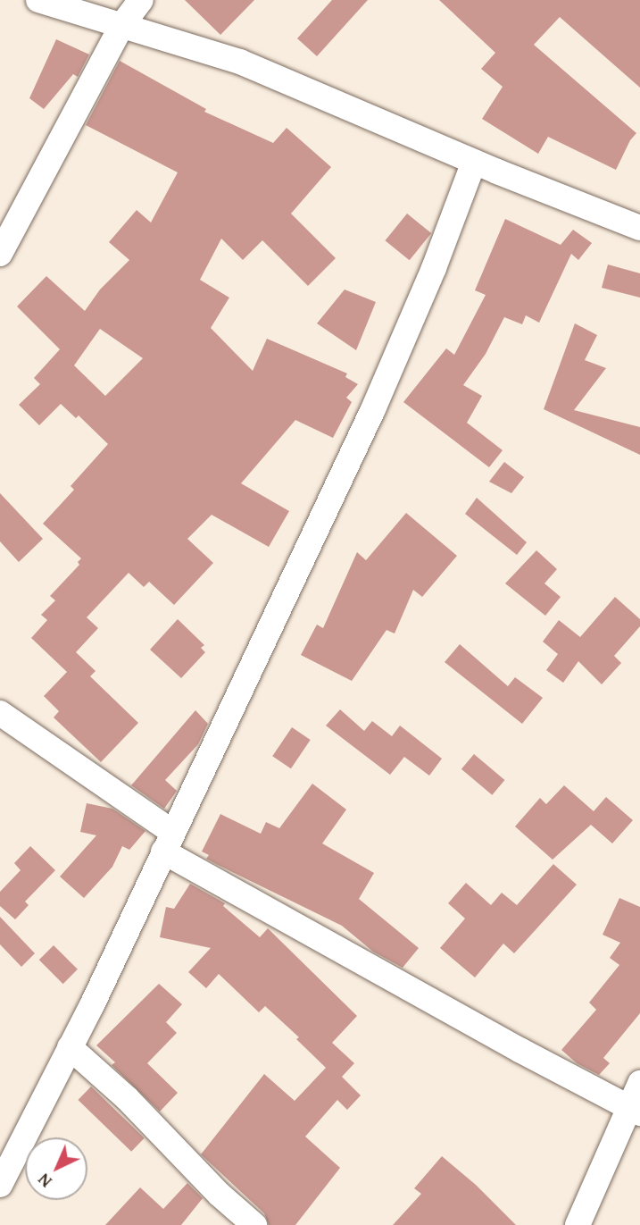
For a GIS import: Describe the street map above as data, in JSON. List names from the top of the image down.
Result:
{
  "north": "bottom left"
}
